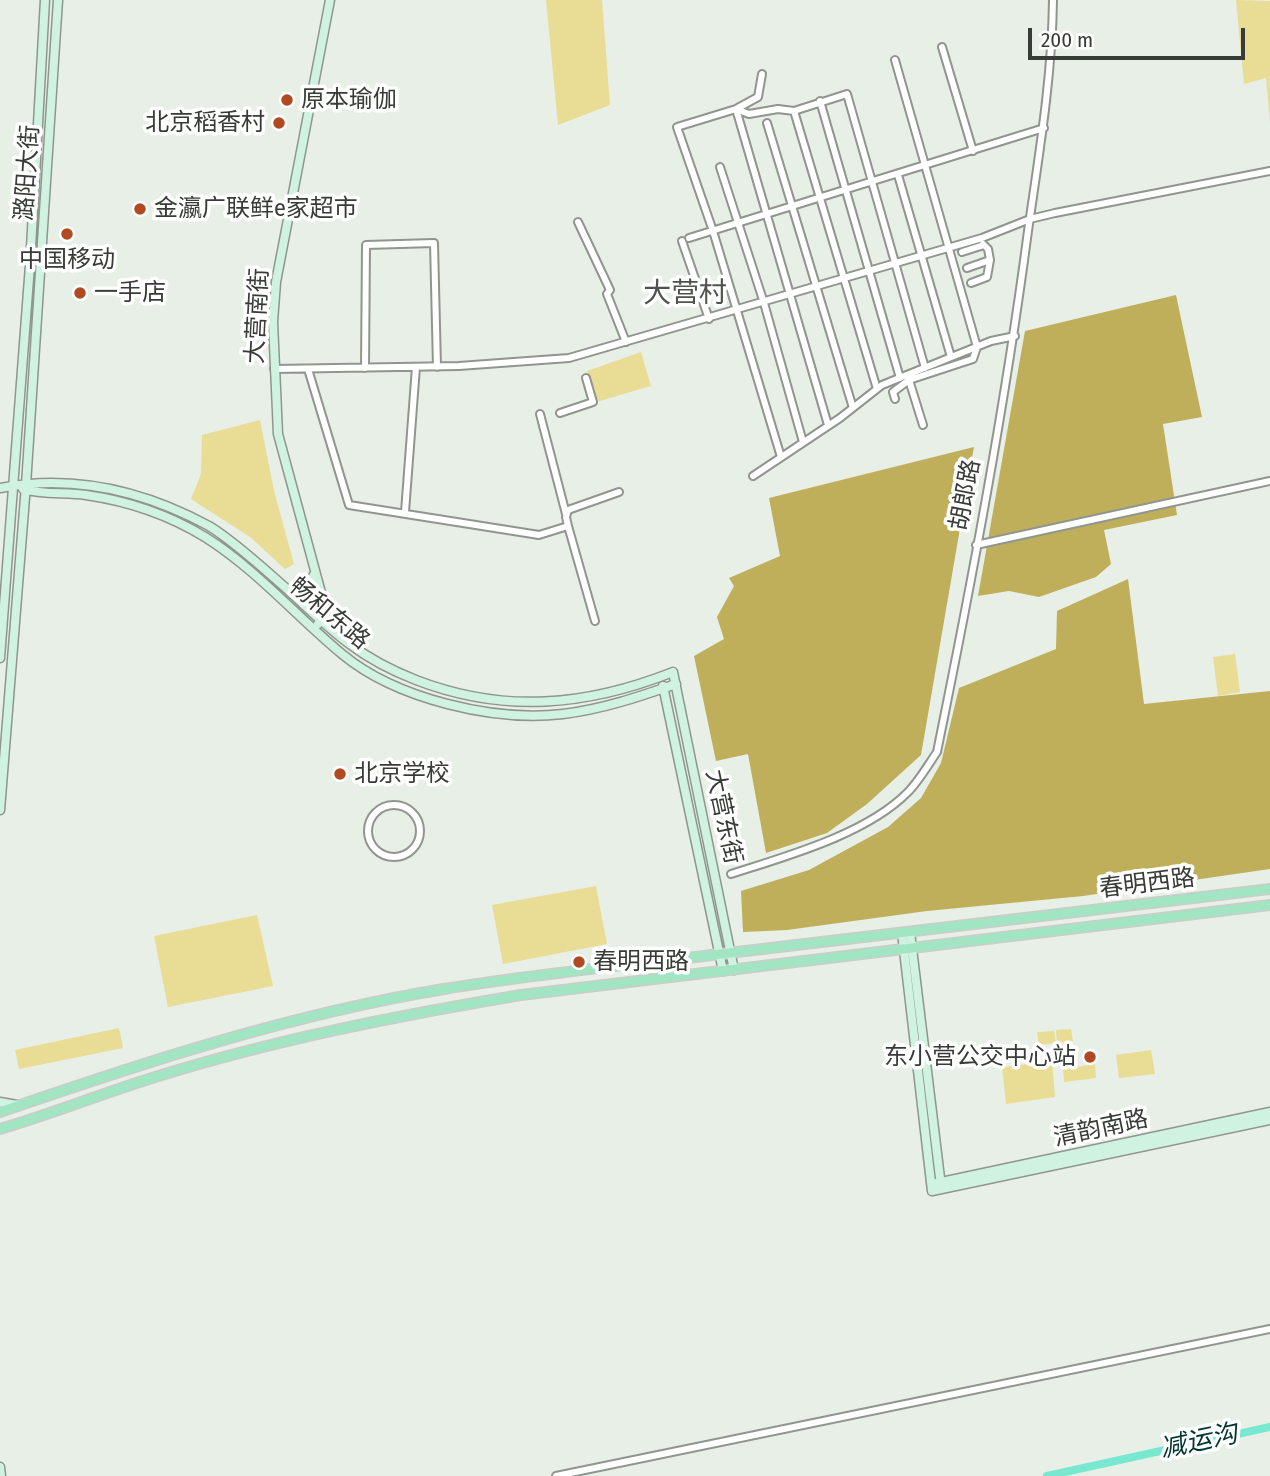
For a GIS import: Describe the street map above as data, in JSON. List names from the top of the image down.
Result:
{
  "streets": {
    "main road": [
      "潞阳大街",
      "大营南街",
      "畅和东路",
      "大营东街",
      "春明西路",
      "清韵南路"
    ],
    "street": ["胡郎路"]
  },
  "crossings": [
    ["潞阳大街", "畅和东路"],
    ["大营南街", "畅和东路"],
    ["畅和东路", "大营东街"],
    ["大营东街", "春明西路"]
  ],
  "districts": ["大营村"],
  "water": ["减运沟"],
  "places": [
    "原本瑜伽",
    "北京稻香村",
    "金瀛广联鲜e家超市",
    "中国移动",
    "一手店",
    "北京学校",
    "春明西路",
    "东小营公交中心站"
  ],
  "scale_bar": "200 m"
}
